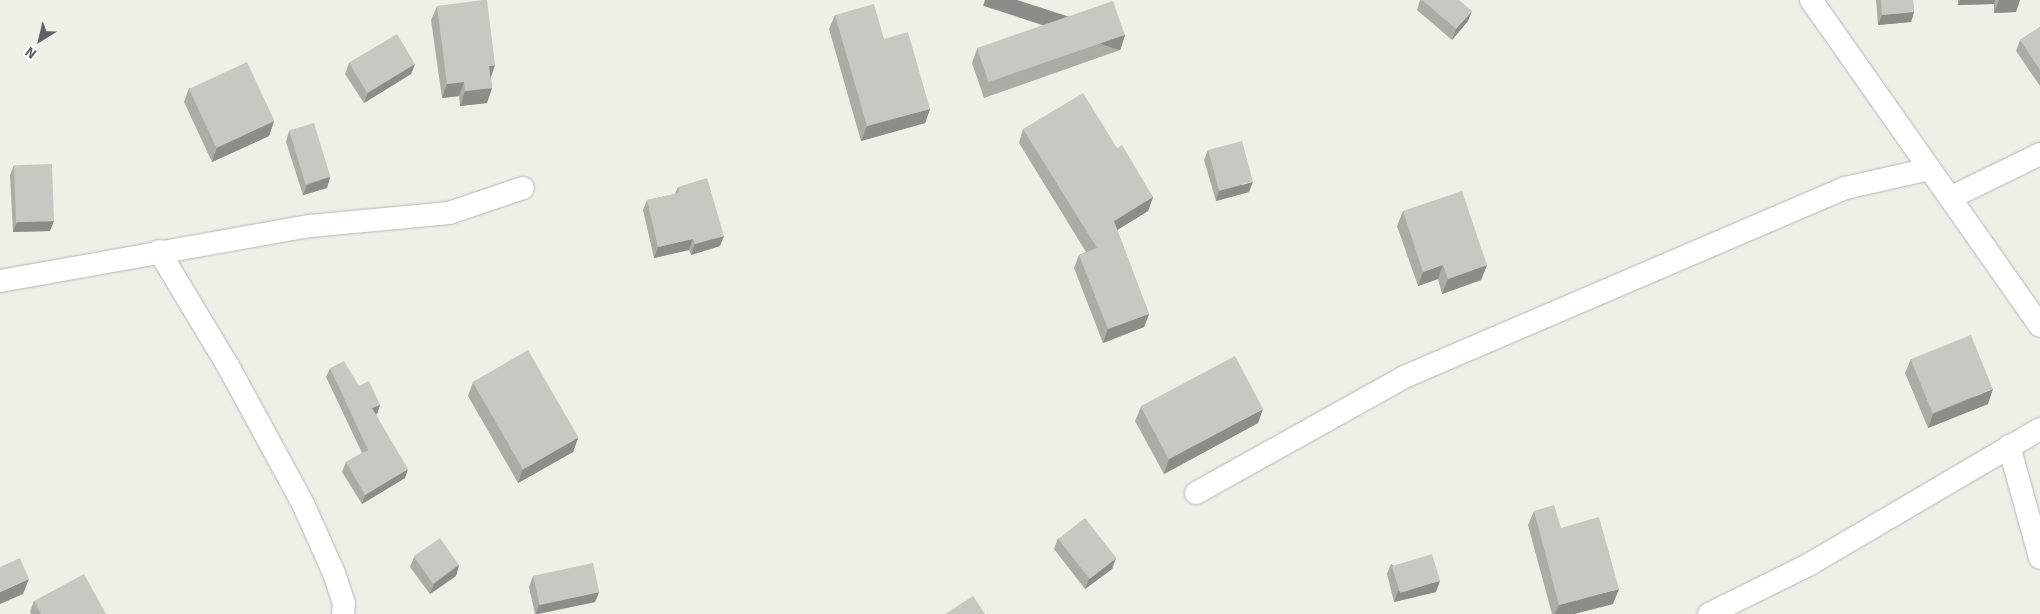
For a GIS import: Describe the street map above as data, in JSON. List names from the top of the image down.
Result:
{
  "north": "bottom left"
}
